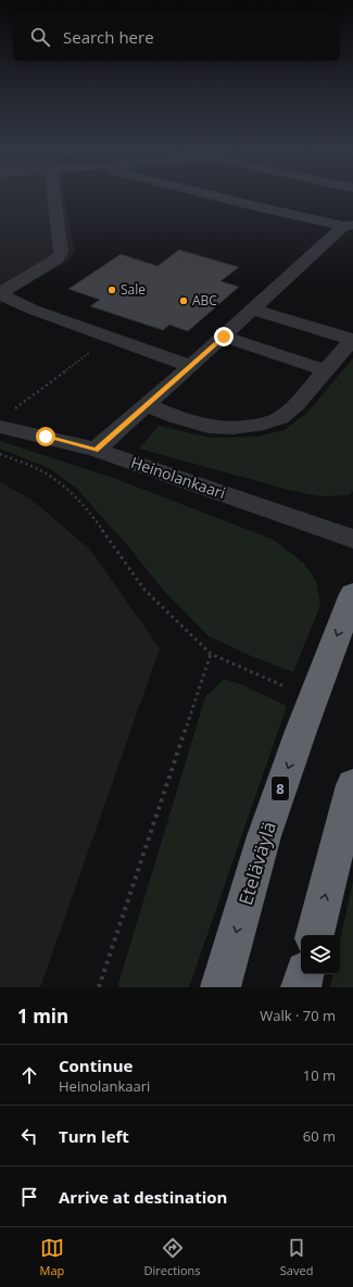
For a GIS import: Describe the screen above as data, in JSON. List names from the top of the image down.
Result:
{
  "streets": {
    "highway": ["8", "Eteläväylä"],
    "street": ["Heinolankaari"]
  },
  "places": ["Sale", "ABC"],
  "page": {
    "search": "Search here",
    "heading": ["1 min", "Walk · 70 m"],
    "list": [
      ["Continue", "Heinolankaari", "10 m"],
      ["Turn left", "60 m"],
      "Arrive at destination"
    ],
    "nav": ["Map", "Directions", "Saved"]
  }
}
